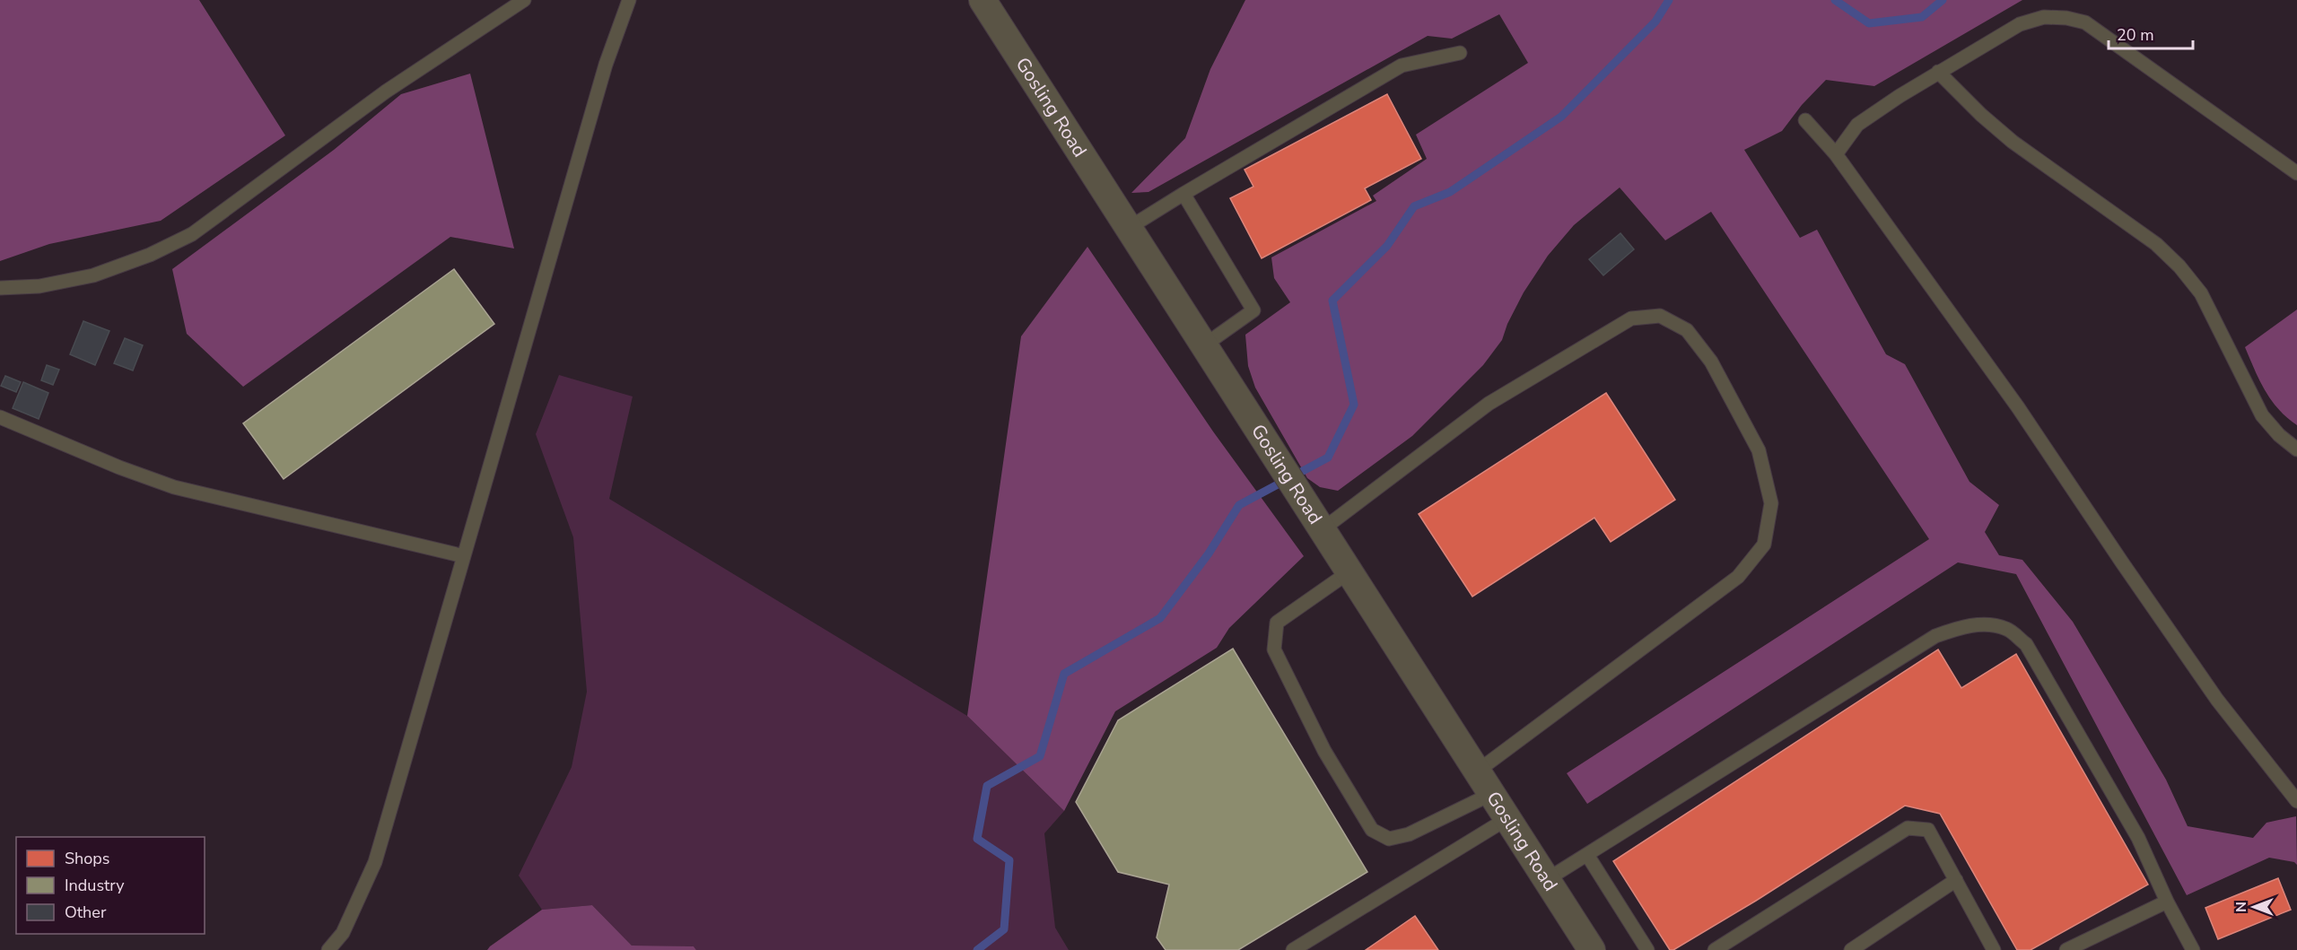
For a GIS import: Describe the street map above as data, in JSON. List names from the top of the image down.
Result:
{
  "streets": {
    "street": ["Gosling Road"]
  },
  "legend": ["Shops", "Industry", "Other"],
  "scale_bar": "20 m",
  "north": "left"
}
